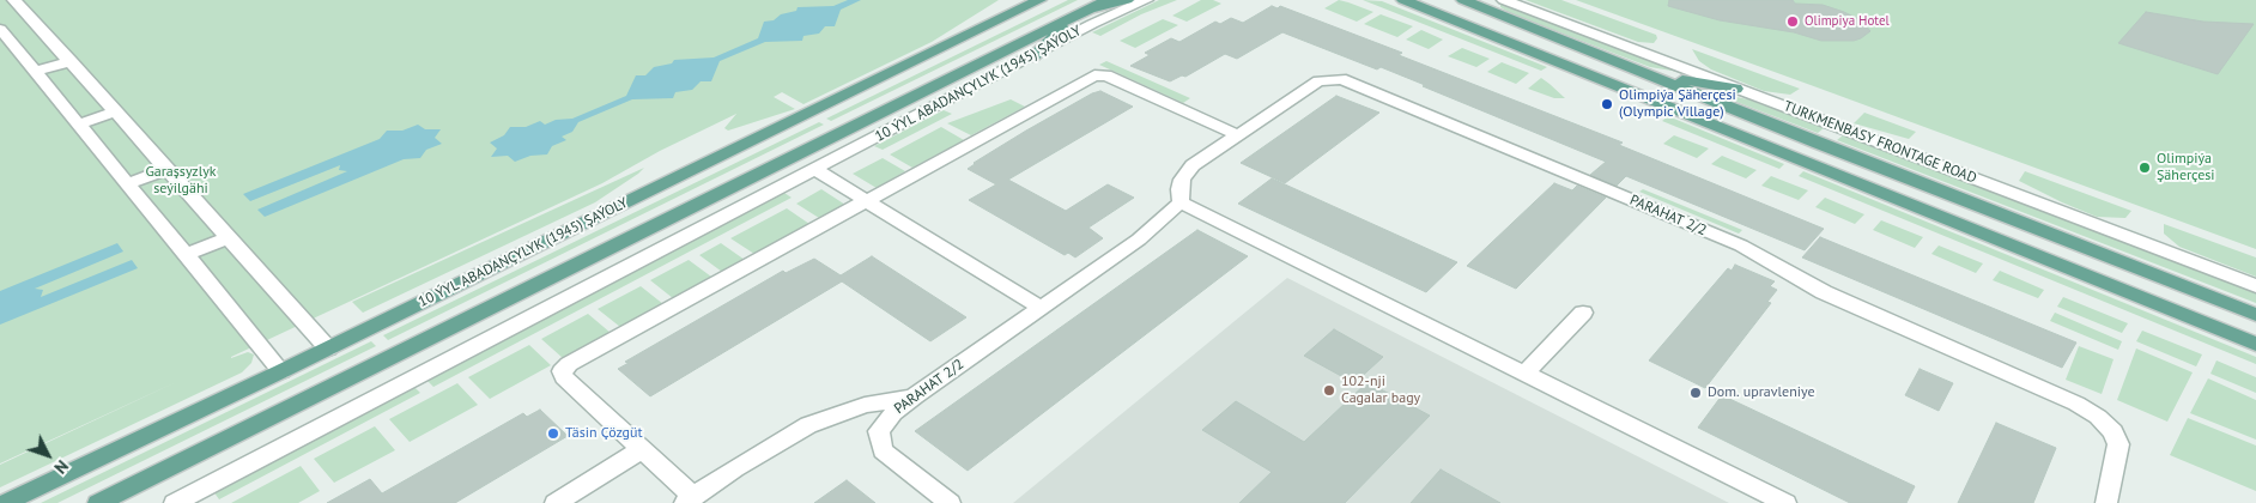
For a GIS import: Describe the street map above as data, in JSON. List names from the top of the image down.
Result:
{
  "streets": {
    "main road": ["10 ÝYL ABADANÇYLYK (1945) ŞAÝOLY"],
    "street": ["TURKMENBASY FRONTAGE ROAD", "PARAHAT 2/2"]
  },
  "parks": ["Garaşsyzlyk seýilgähi"],
  "places": [
    "Olimpiya Hotel",
    "Olimpiýa Şäherçesi (Olympic Village)",
    "Olimpiýa Şäherçesi",
    "102-nji Cagalar bagy",
    "Dom. upravleniye",
    "Täsin Çözgüt"
  ],
  "north": "bottom right"
}
